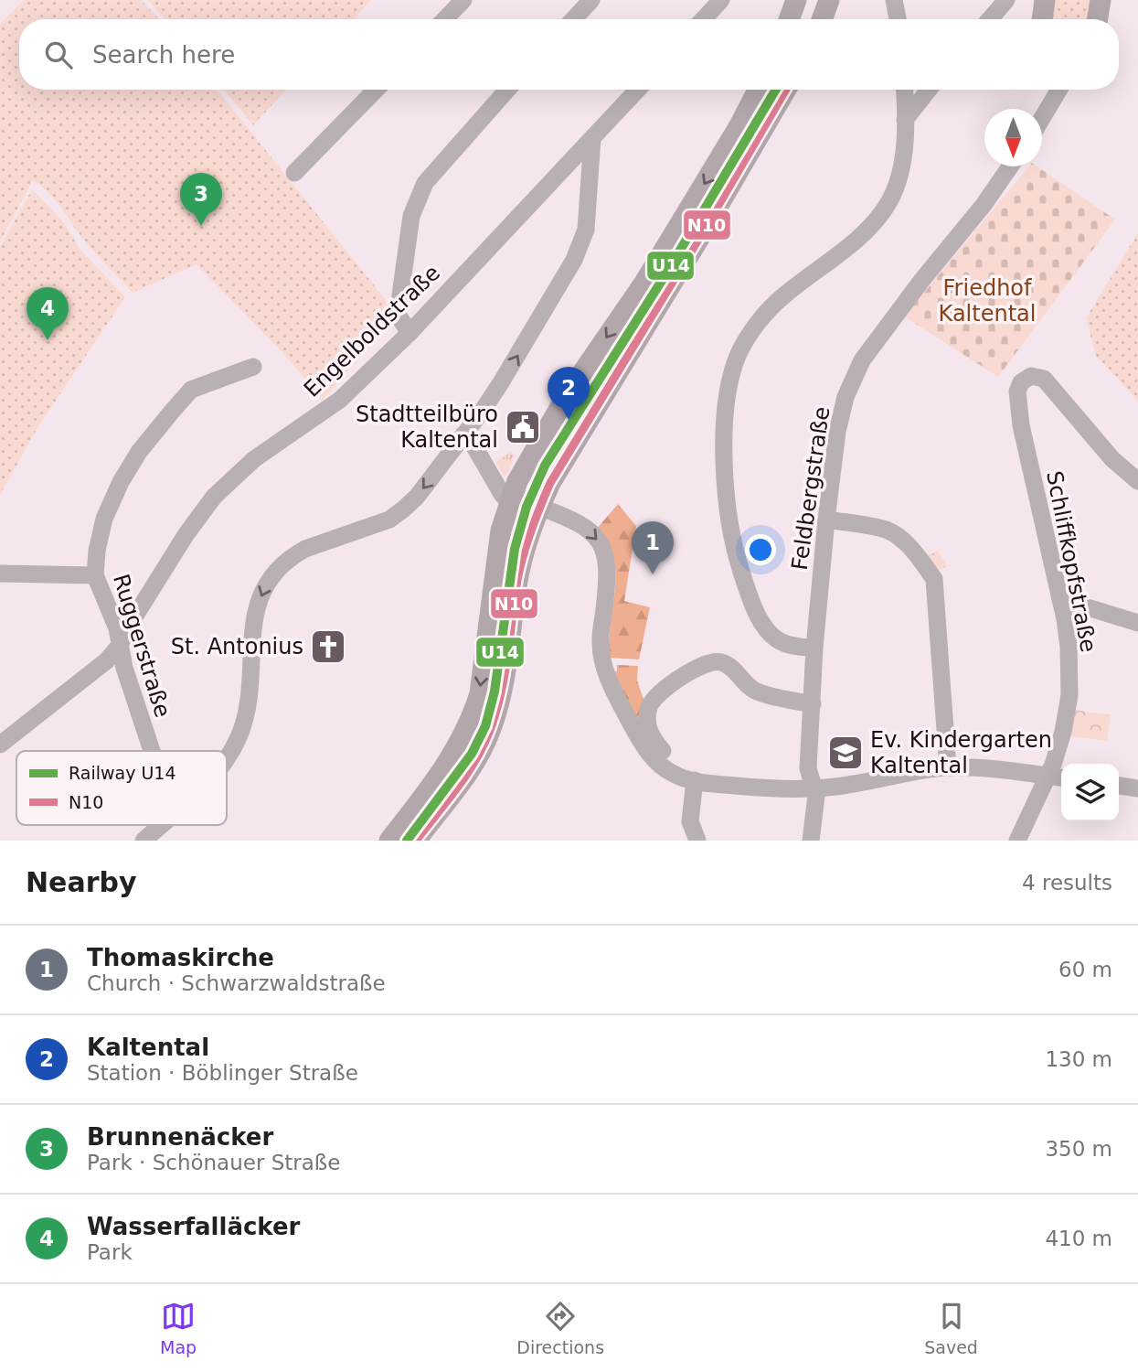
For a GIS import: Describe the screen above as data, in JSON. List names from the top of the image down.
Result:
{
  "streets": {
    "street": [
      "Engelboldstraße",
      "Feldbergstraße",
      "Schliffkopfstraße",
      "Ruggerstraße"
    ]
  },
  "crossings": [
    ["Engelboldstraße", "Ruggerstraße"]
  ],
  "parks": ["Friedhof Kaltental"],
  "places": {
    "public building": ["Stadtteilbüro Kaltental"],
    "church": ["St. Antonius"],
    "school or university": ["Ev. Kindergarten Kaltental"]
  },
  "lines": ["rail line U14", "transit line N10"],
  "legend": ["Railway U14", "N10"],
  "north": "bottom",
  "page": {
    "search": "Search here",
    "pins": [
      "3",
      "4",
      "2",
      "1"
    ],
    "heading": ["Nearby", "4 results"],
    "list": [
      {
        "mark": "1",
        "name": "Thomaskirche",
        "note": "Church · Schwarzwaldstraße",
        "value": "60 m"
      },
      {
        "mark": "2",
        "name": "Kaltental",
        "note": "Station · Böblinger Straße",
        "value": "130 m"
      },
      {
        "mark": "3",
        "name": "Brunnenäcker",
        "note": "Park · Schönauer Straße",
        "value": "350 m"
      },
      {
        "mark": "4",
        "name": "Wasserfalläcker",
        "note": "Park",
        "value": "410 m"
      }
    ],
    "nav": ["Map", "Directions", "Saved"]
  }
}
